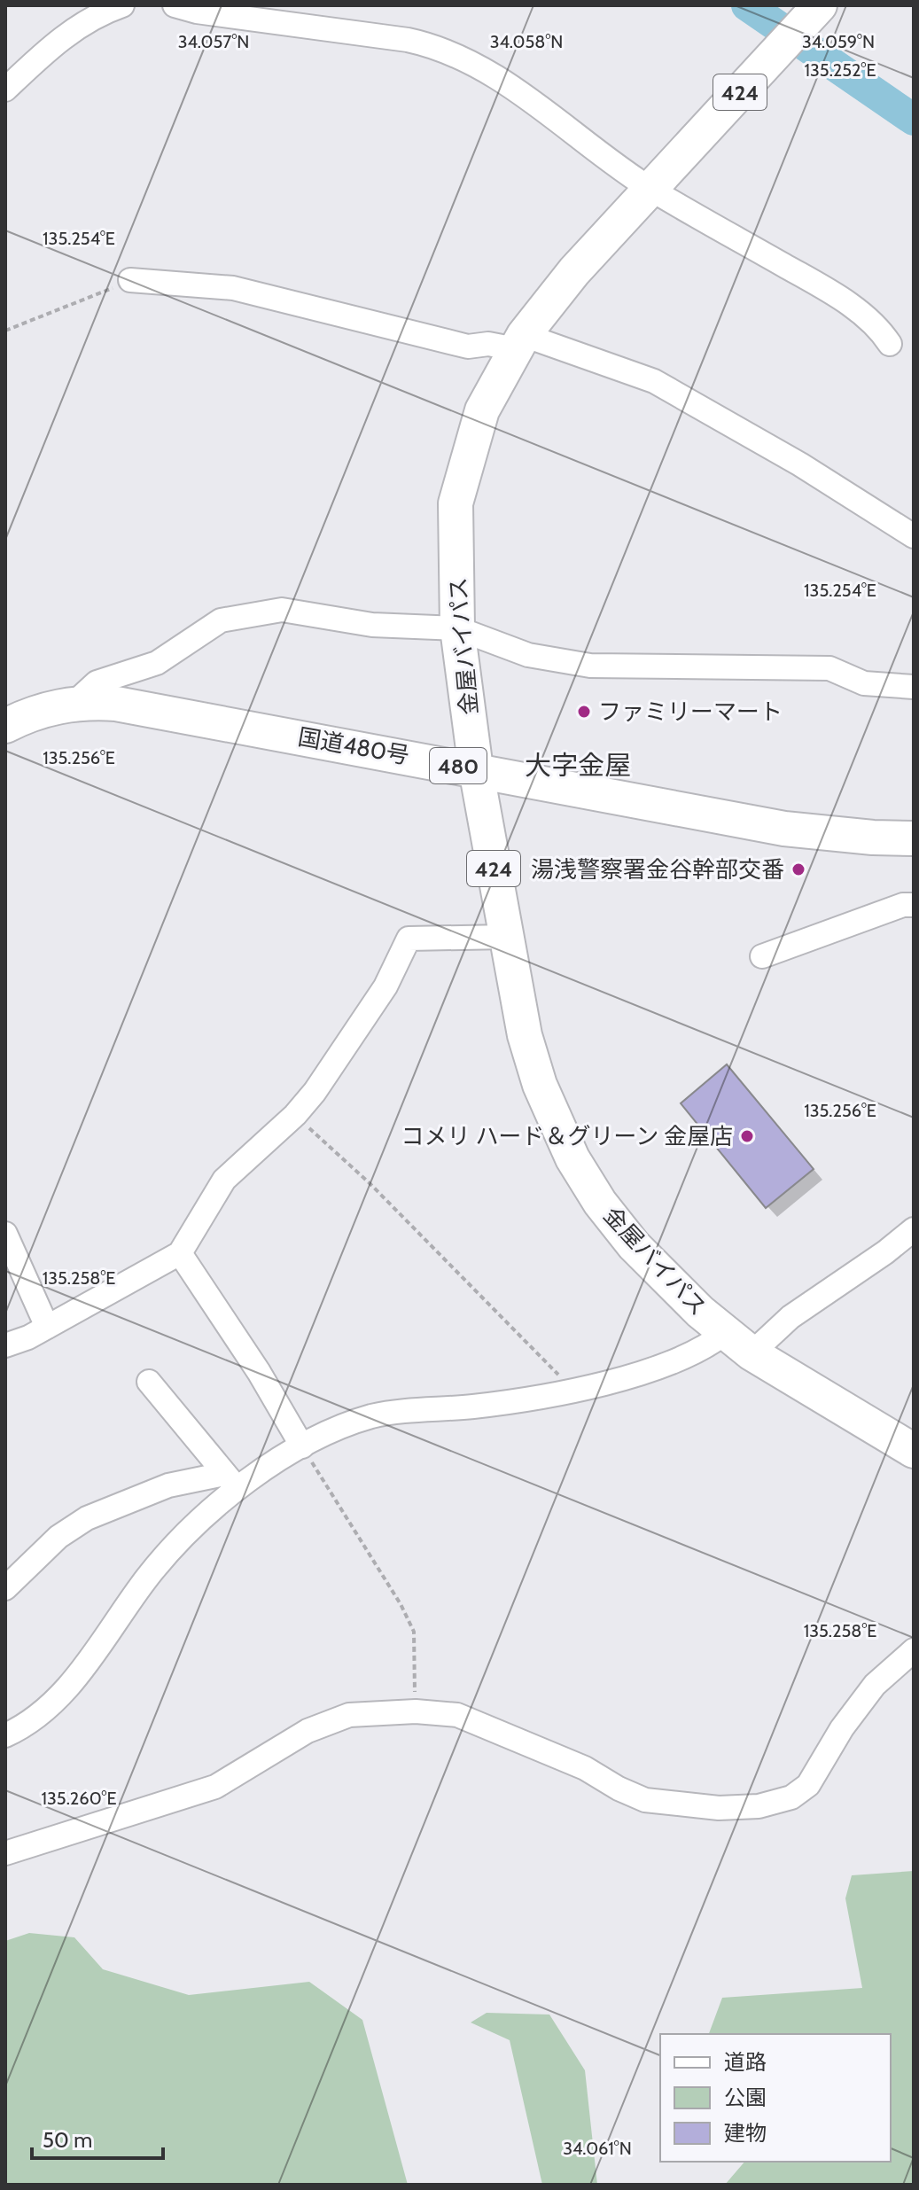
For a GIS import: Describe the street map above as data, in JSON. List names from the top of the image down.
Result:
{
  "streets": {
    "highway": [
      "424",
      "金屋バイパス",
      "国道480号",
      "480"
    ]
  },
  "crossings": [
    ["金屋バイパス", "国道480号"]
  ],
  "districts": ["大字金屋"],
  "places": ["ファミリーマート", "湯浅警察署金谷幹部交番", "コメリ ハード＆グリーン 金屋店"],
  "legend": ["道路", "公園", "建物"],
  "scale_bar": "50 m",
  "coordinates": [
    "34.057°N",
    "34.058°N",
    "34.059°N",
    "135.252°E",
    "135.254°E",
    "135.256°E",
    "135.258°E",
    "135.260°E",
    "34.061°N"
  ]
}
